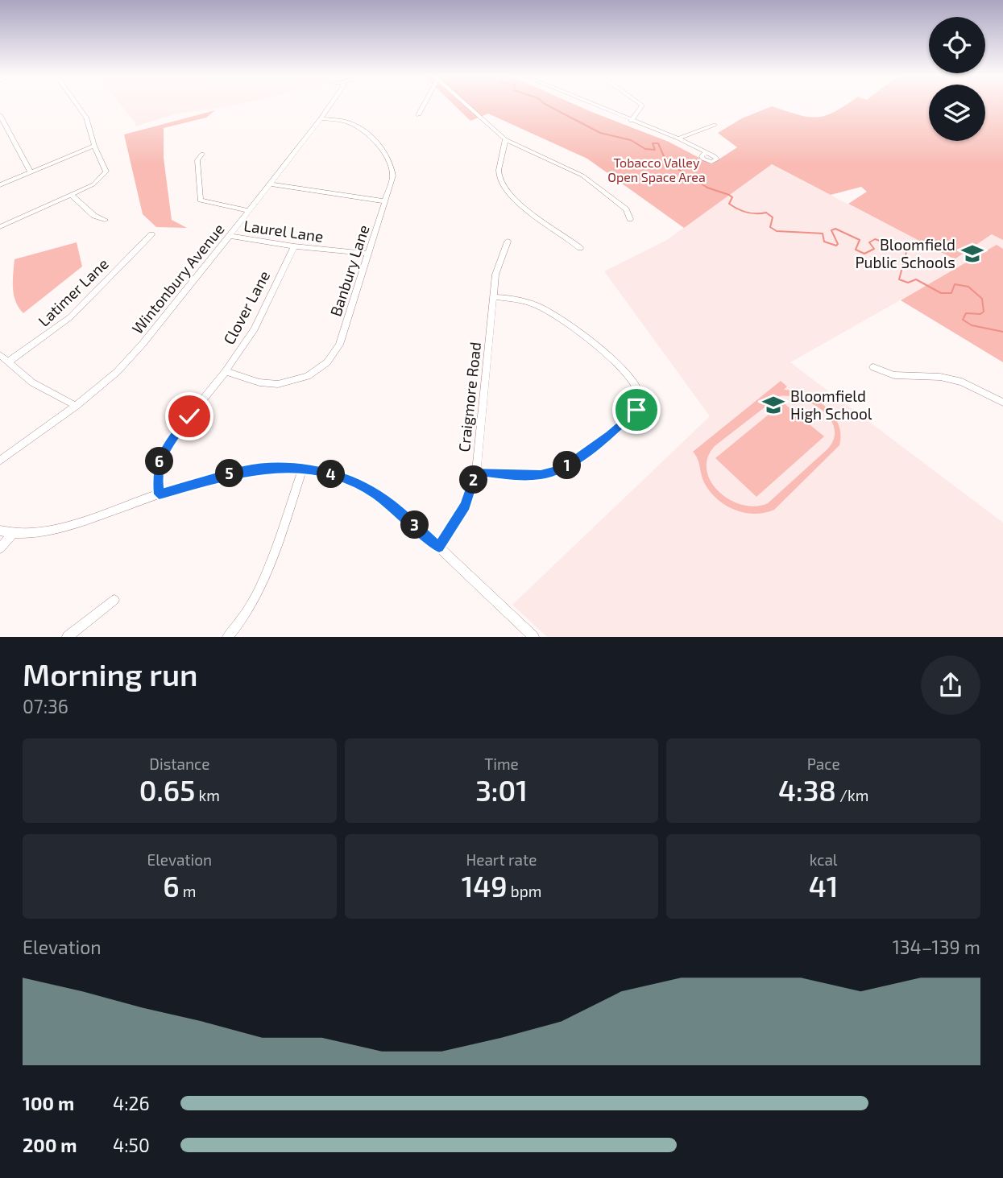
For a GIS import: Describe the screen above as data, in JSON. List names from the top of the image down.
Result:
{
  "streets": {
    "street": [
      "Laurel Lane",
      "Banbury Lane",
      "Wintonbury Avenue",
      "Latimer Lane",
      "Clover Lane",
      "Craigmore Road"
    ]
  },
  "crossings": [
    ["Laurel Lane", "Banbury Lane"],
    ["Laurel Lane", "Wintonbury Avenue"],
    ["Laurel Lane", "Clover Lane"],
    ["Banbury Lane", "Wintonbury Avenue"],
    ["Banbury Lane", "Clover Lane"]
  ],
  "parks": ["Tobacco Valley Open Space Area"],
  "places": {
    "school or university": ["Bloomfield Public Schools", "Bloomfield High School"]
  },
  "page": {
    "pins": [
      "6",
      "1",
      "5",
      "4",
      "2",
      "3"
    ],
    "heading": ["Morning run", "07:36"],
    "stats": [
      ["Distance", "0.65 km"],
      ["Time", "3:01"],
      ["Pace", "4:38 /km"],
      ["Elevation", "6 m"],
      ["Heart rate", "149 bpm"],
      ["kcal", "41"]
    ],
    "chart": ["Elevation", "134–139 m"],
    "list": [
      {
        "name": "100 m",
        "note": "4:26"
      },
      {
        "name": "200 m",
        "note": "4:50"
      }
    ]
  }
}
